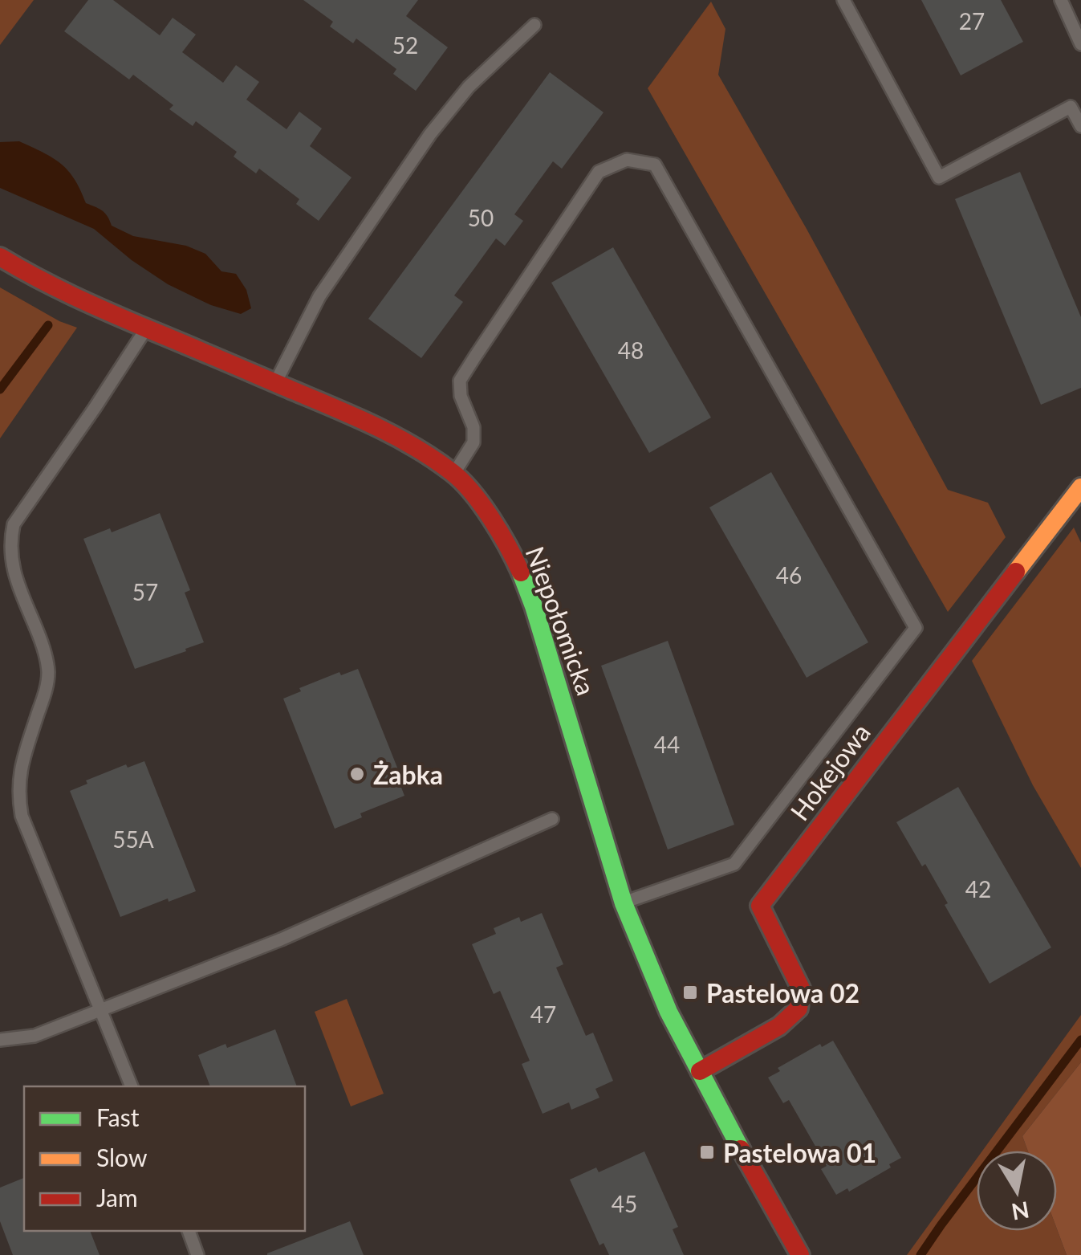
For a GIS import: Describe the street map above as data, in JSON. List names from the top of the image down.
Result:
{
  "streets": {
    "main road": ["Niepołomicka", "Hokejowa"]
  },
  "crossings": [
    ["Niepołomicka", "Hokejowa"]
  ],
  "places": {
    "other": ["Żabka"],
    "transit": ["Pastelowa 02", "Pastelowa 01"]
  },
  "house_numbers": [
    "27",
    "52",
    "50",
    "48",
    "46",
    "57",
    "44",
    "55A",
    "42",
    "47",
    "45"
  ],
  "legend": ["Fast", "Slow", "Jam"],
  "north": "bottom"
}
